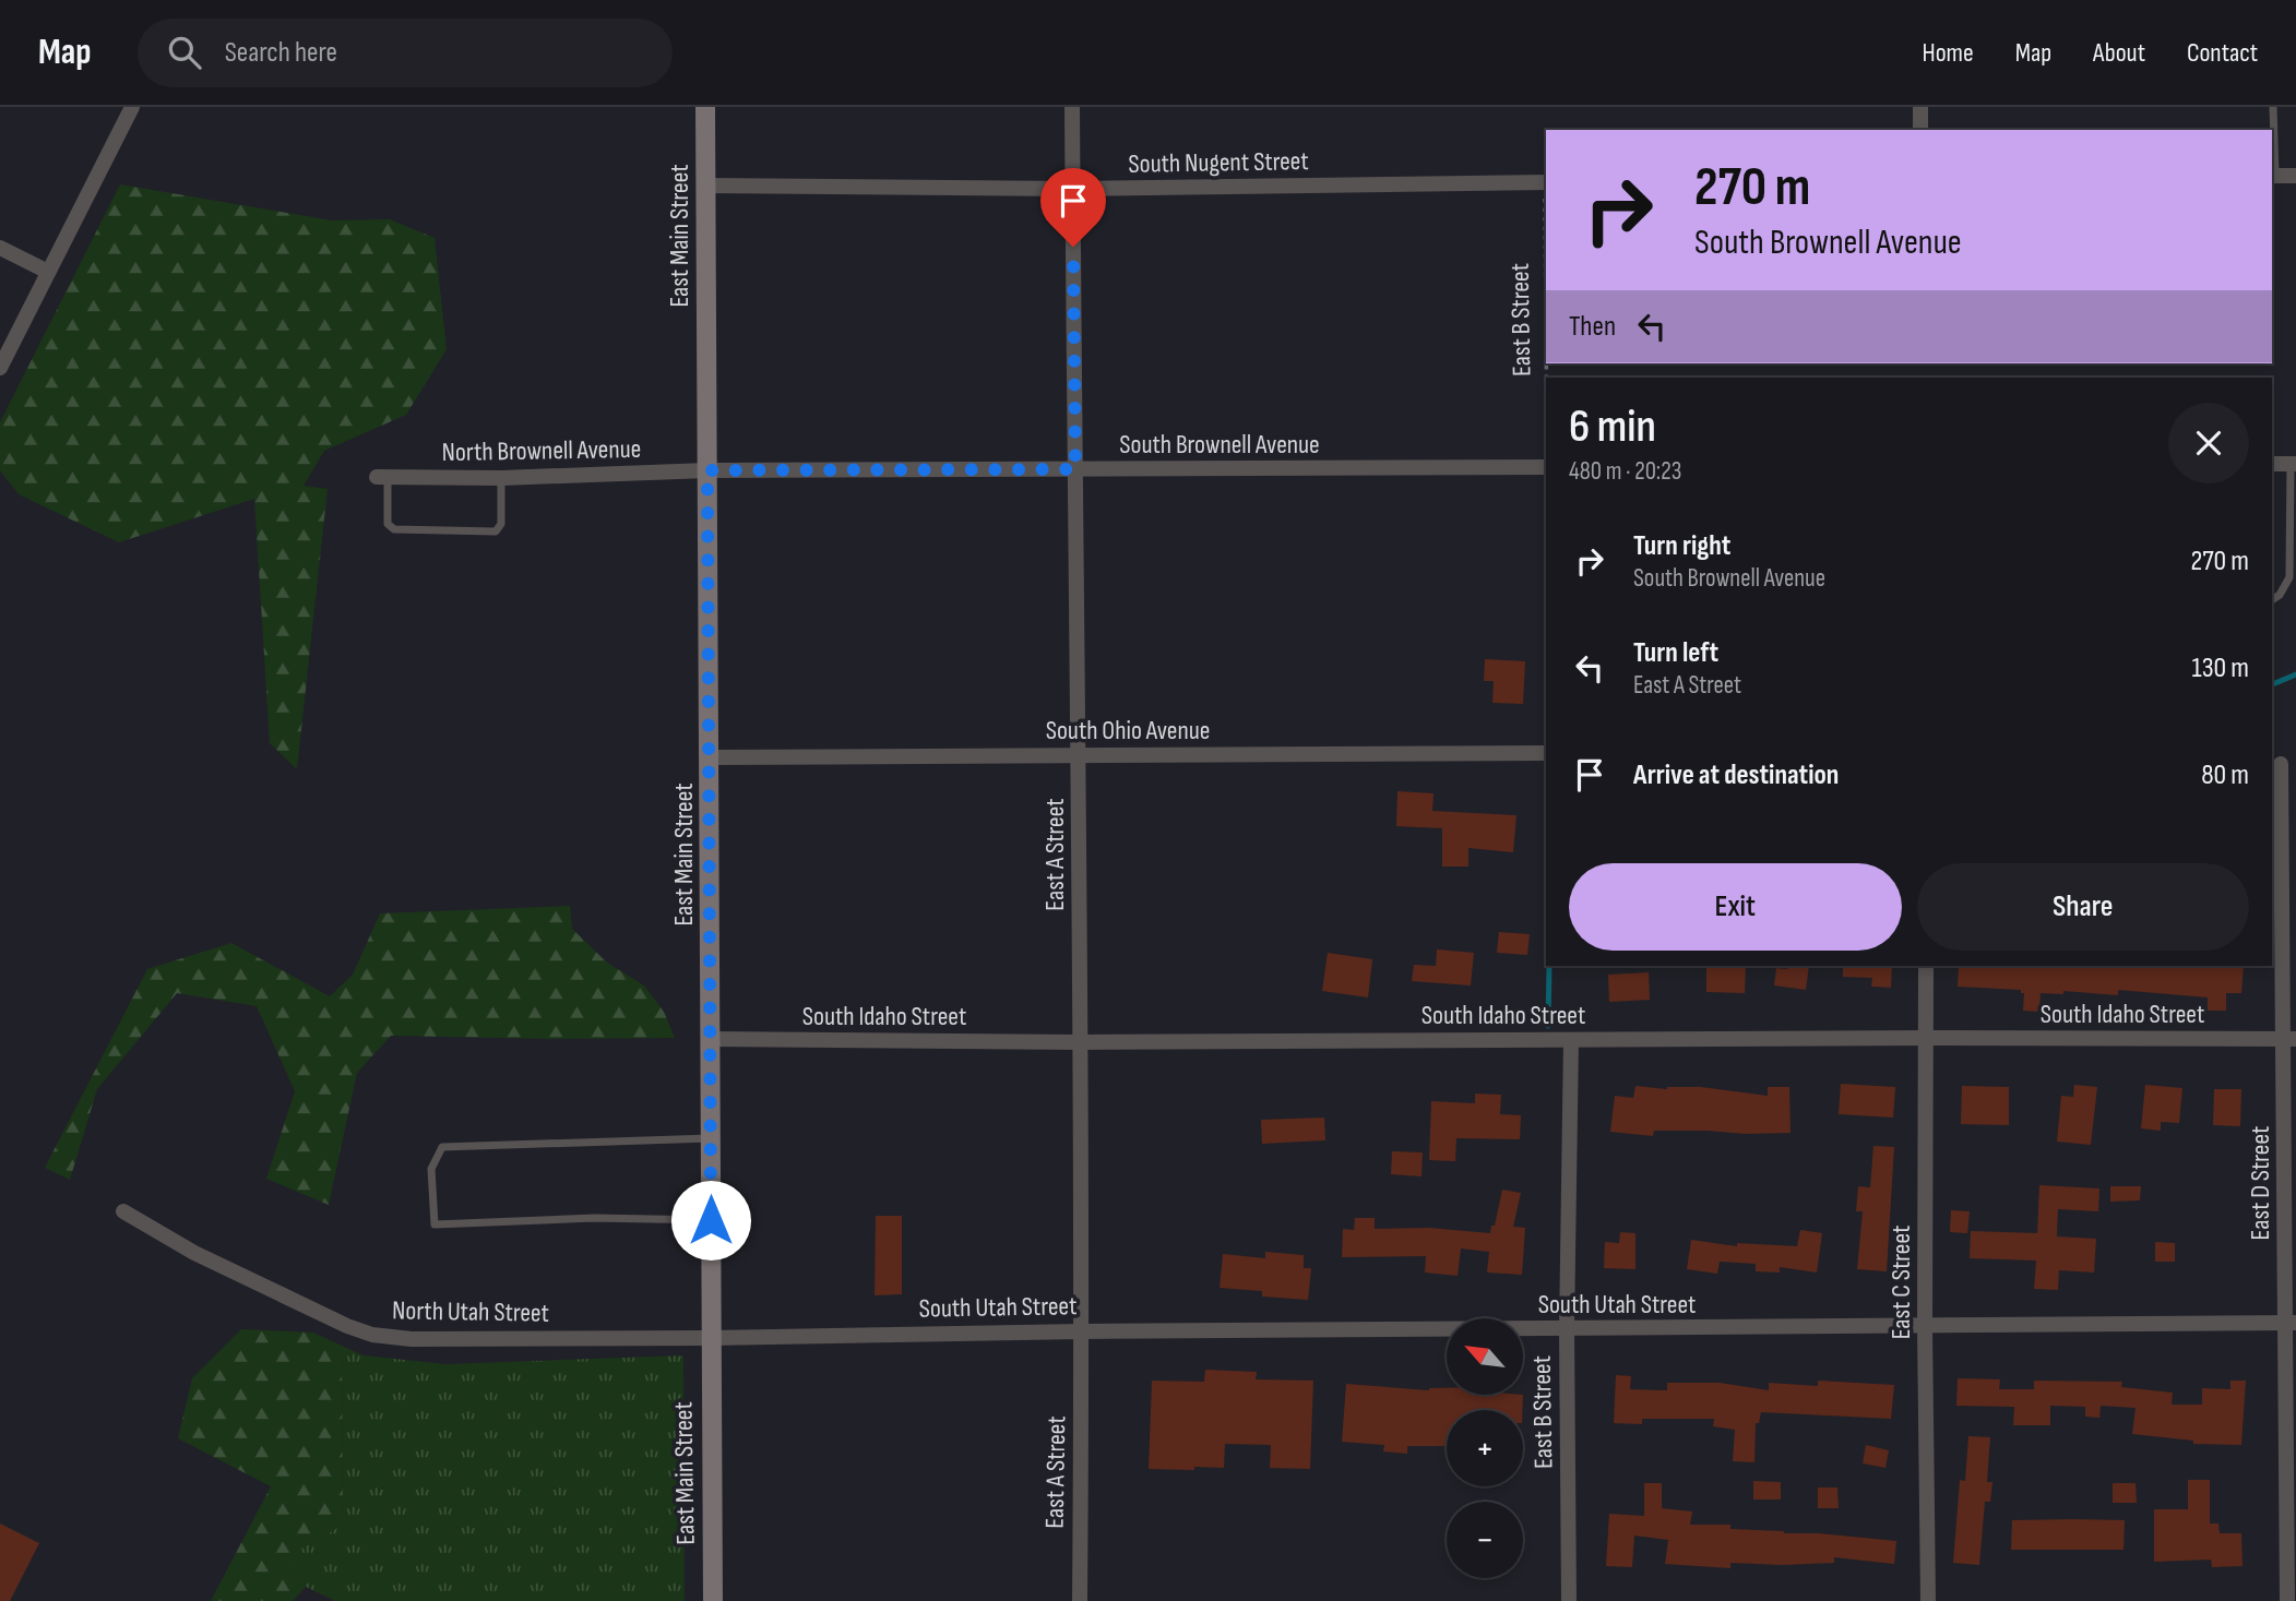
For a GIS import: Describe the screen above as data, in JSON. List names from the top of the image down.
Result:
{
  "streets": {
    "street": [
      "South Nugent Street",
      "East Main Street",
      "East B Street",
      "South Brownell Avenue",
      "North Brownell Avenue",
      "South Ohio Avenue",
      "East A Street",
      "South Idaho Street",
      "East D Street",
      "East C Street",
      "South Utah Street",
      "North Utah Street"
    ]
  },
  "crossings": [
    ["South Nugent Street", "East Main Street"],
    ["South Nugent Street", "East A Street"],
    ["East Main Street", "South Brownell Avenue"],
    ["East Main Street", "North Brownell Avenue"],
    ["East Main Street", "South Ohio Avenue"],
    ["East Main Street", "South Idaho Street"],
    ["East Main Street", "South Utah Street"],
    ["East Main Street", "North Utah Street"],
    ["East B Street", "South Idaho Street"],
    ["East B Street", "South Utah Street"],
    ["South Brownell Avenue", "North Brownell Avenue"],
    ["South Brownell Avenue", "East A Street"],
    ["South Ohio Avenue", "East A Street"],
    ["East A Street", "South Idaho Street"],
    ["East A Street", "South Utah Street"],
    ["South Idaho Street", "East D Street"],
    ["South Idaho Street", "East C Street"],
    ["East D Street", "South Utah Street"],
    ["East C Street", "South Utah Street"],
    ["South Utah Street", "North Utah Street"]
  ],
  "north": "top left",
  "page": {
    "header": "Map",
    "search": "Search here",
    "nav": [
      "Home",
      "Map",
      "About",
      "Contact"
    ],
    "turn": ["270 m", "South Brownell Avenue"],
    "then": "Then",
    "heading": ["6 min", "480 m · 20:23"],
    "list": [
      {
        "name": "Turn right",
        "note": "South Brownell Avenue",
        "value": "270 m"
      },
      {
        "name": "Turn left",
        "note": "East A Street",
        "value": "130 m"
      },
      {
        "name": "Arrive at destination",
        "value": "80 m"
      }
    ],
    "buttons": ["Exit", "Share"],
    "map_buttons": ["+", "−"]
  }
}
